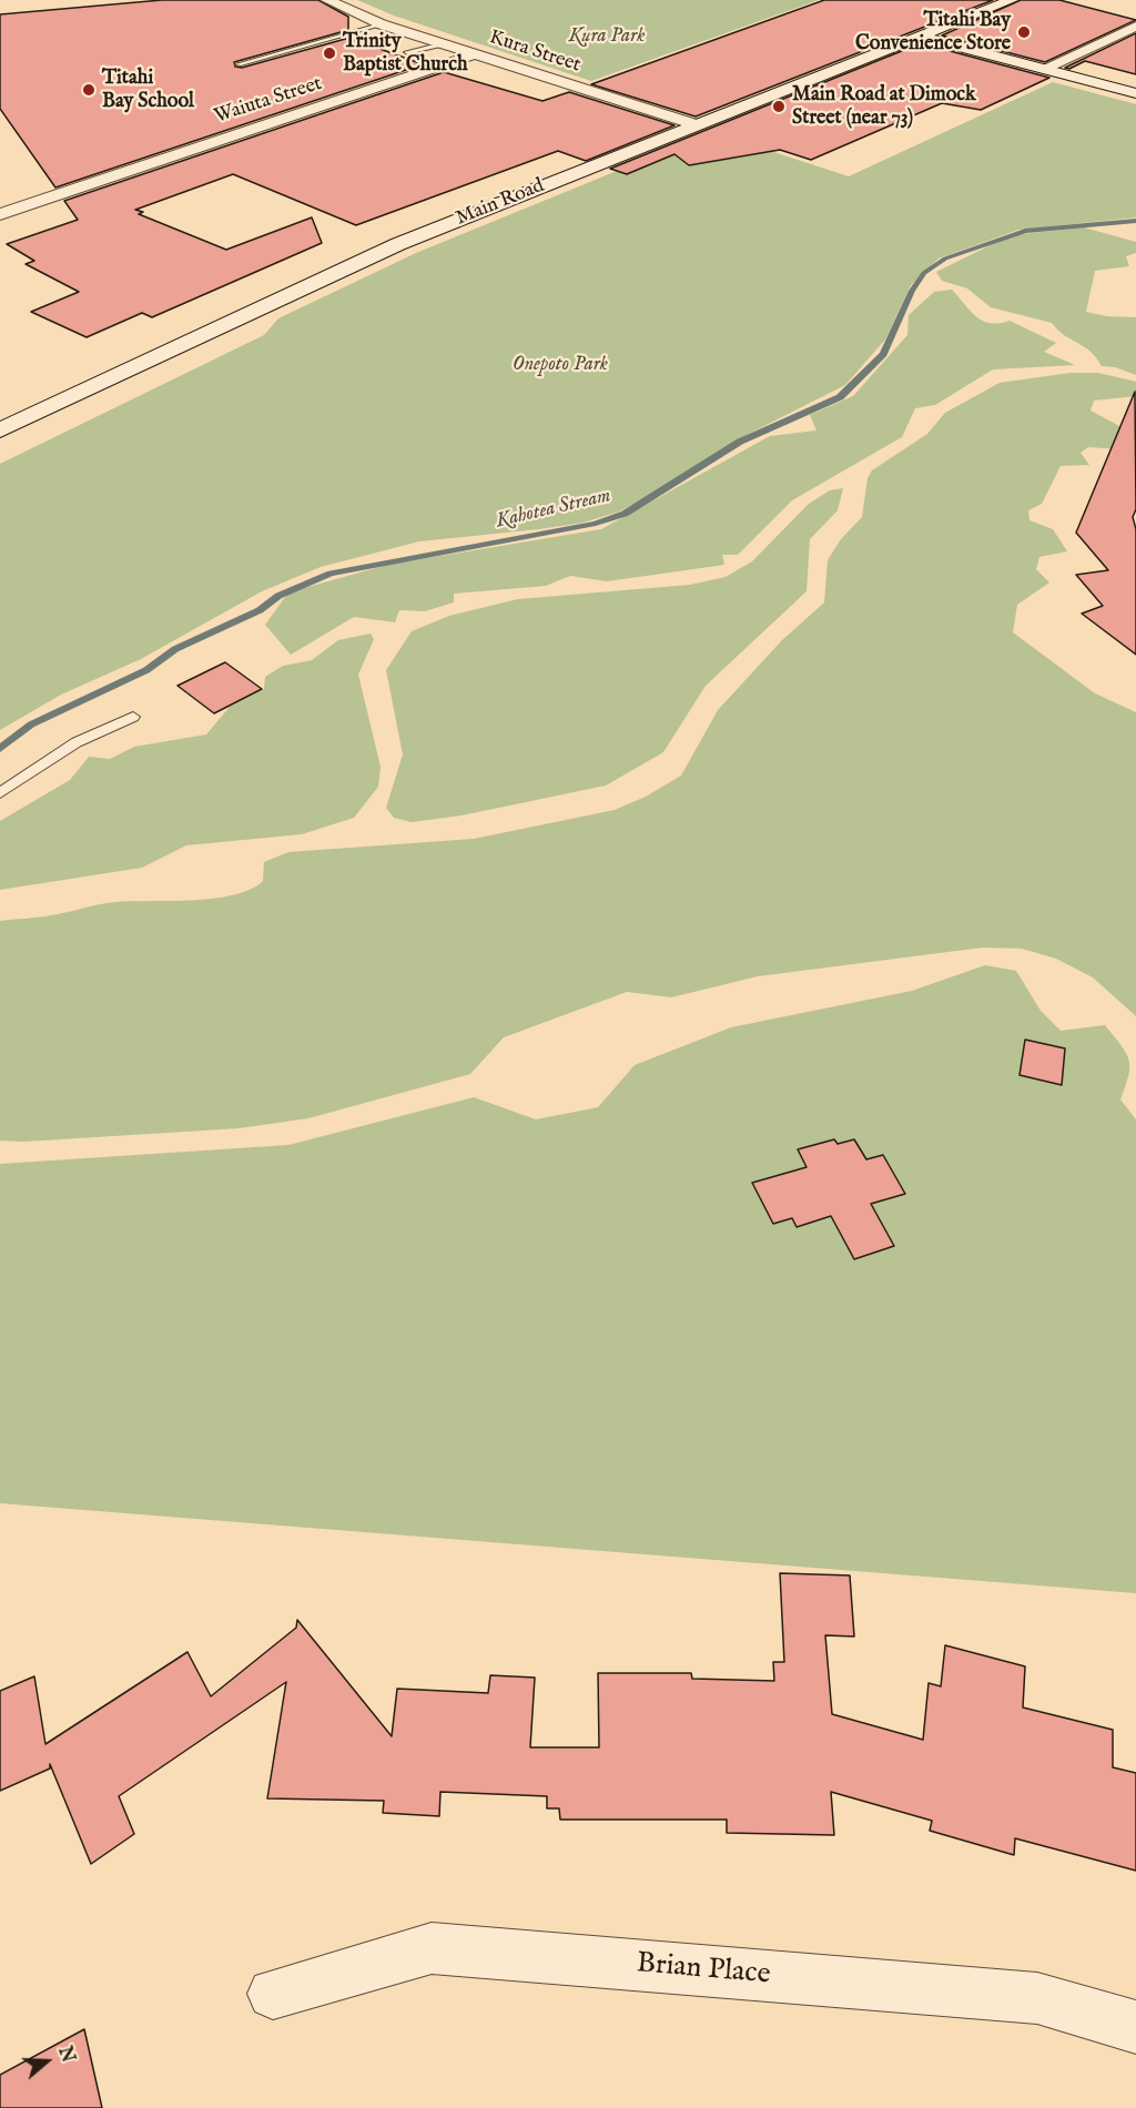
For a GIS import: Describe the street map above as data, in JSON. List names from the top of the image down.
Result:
{
  "streets": {
    "main road": ["Main Road"],
    "street": ["Kura Street", "Waiuta Street", "Brian Place"]
  },
  "crossings": [
    ["Kura Street", "Waiuta Street"],
    ["Kura Street", "Main Road"]
  ],
  "water": ["Kahotea Stream"],
  "parks": ["Kura Park", "Onepoto Park"],
  "places": [
    "Titahi Bay Convenience Store",
    "Trinity Baptist Church",
    "Titahi Bay School",
    "Main Road at Dimock Street (near 73)"
  ],
  "north": "right"
}
